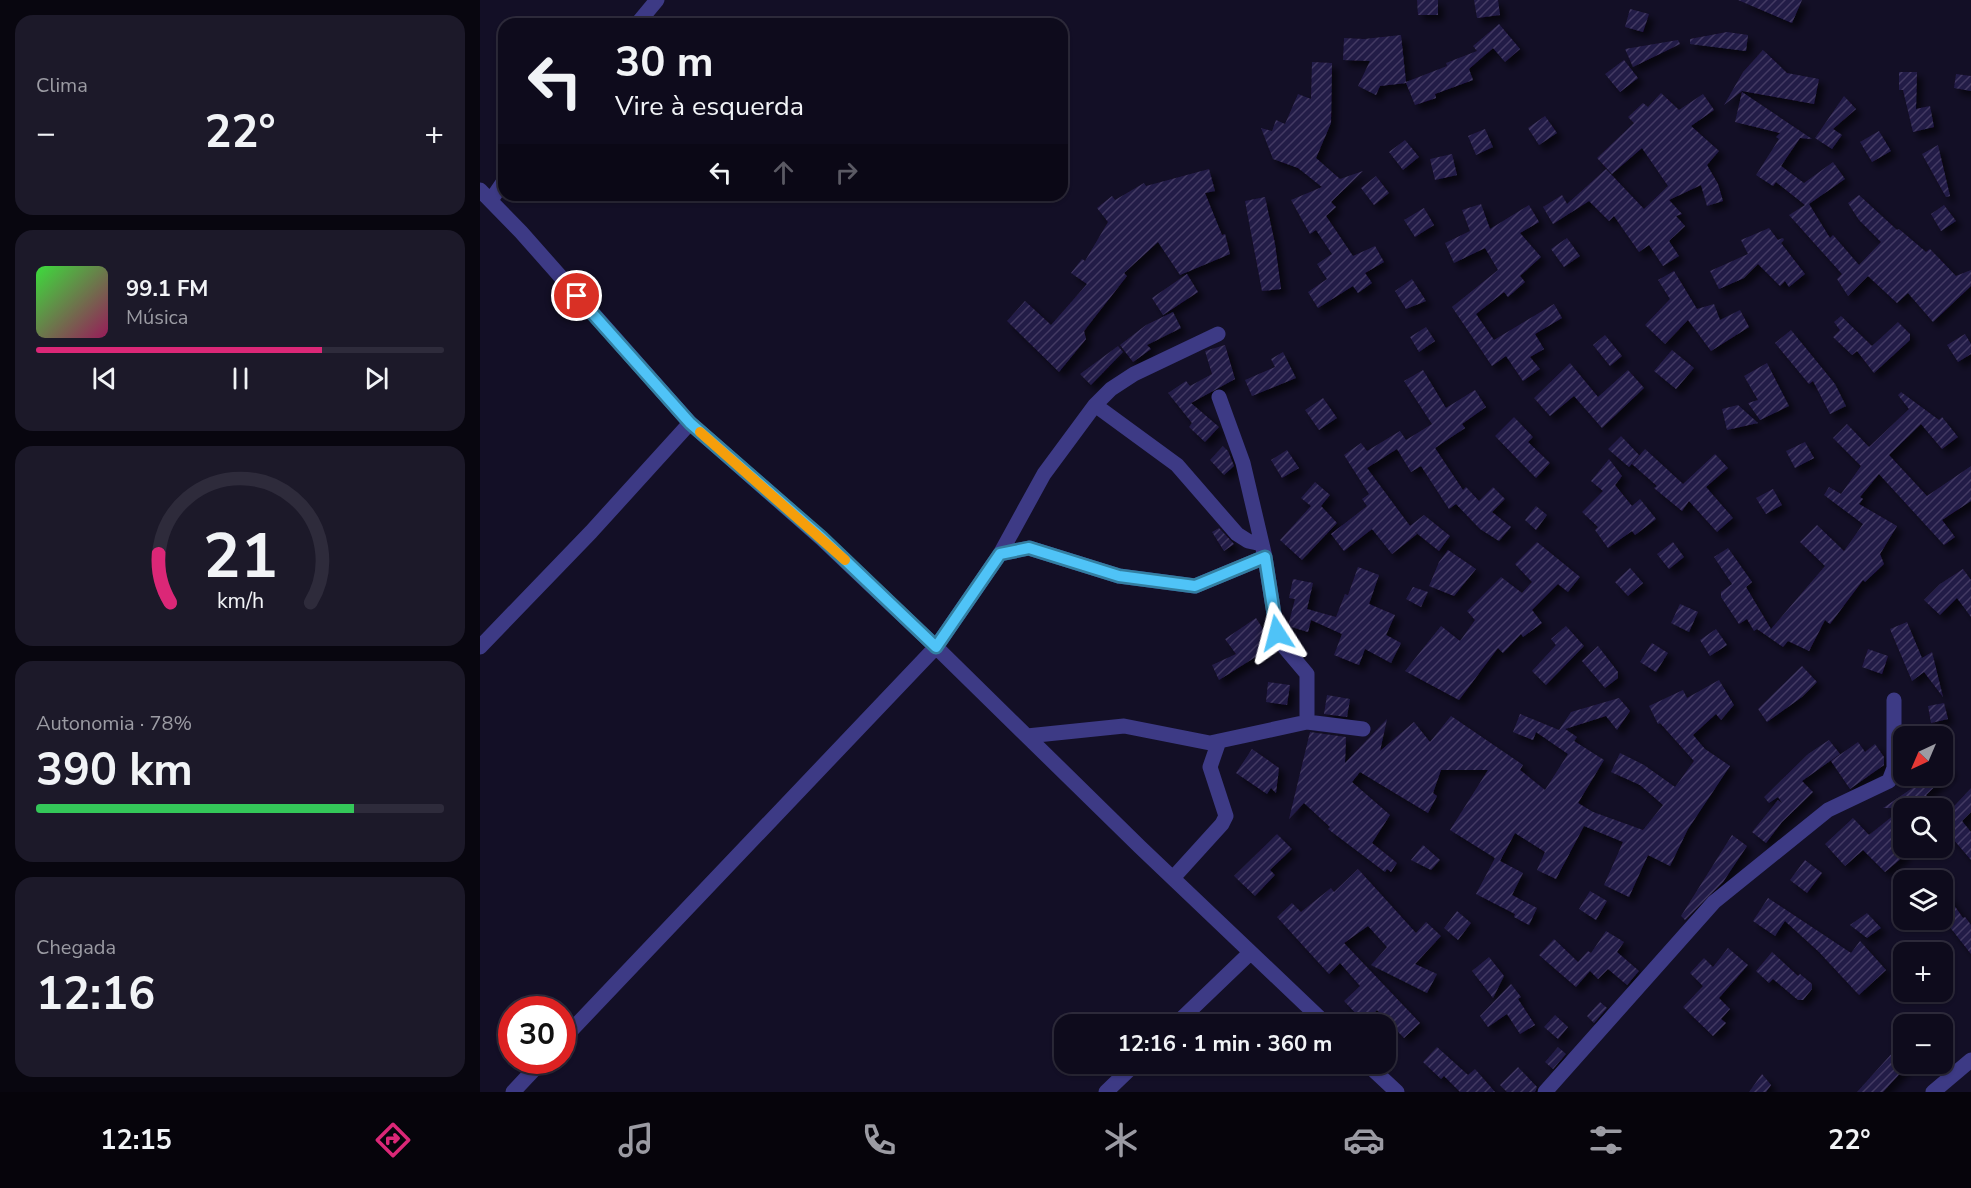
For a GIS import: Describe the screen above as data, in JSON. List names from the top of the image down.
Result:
{
  "north": "bottom left",
  "page": {
    "tile": [
      "Clima",
      ["Autonomia · 78%", "390 km"],
      ["Chegada", "12:16"]
    ],
    "turn": ["30 m", "Vire à esquerda"],
    "heat": ["−", "22°", "+"],
    "song": ["99.1 FM", "Música"],
    "map_buttons": ["+", "−"],
    "limit": "30",
    "trip": "12:16 · 1 min · 360 m",
    "tabs": ["12:15", "22°"],
    "gauge": ["21", "km/h"]
  }
}
